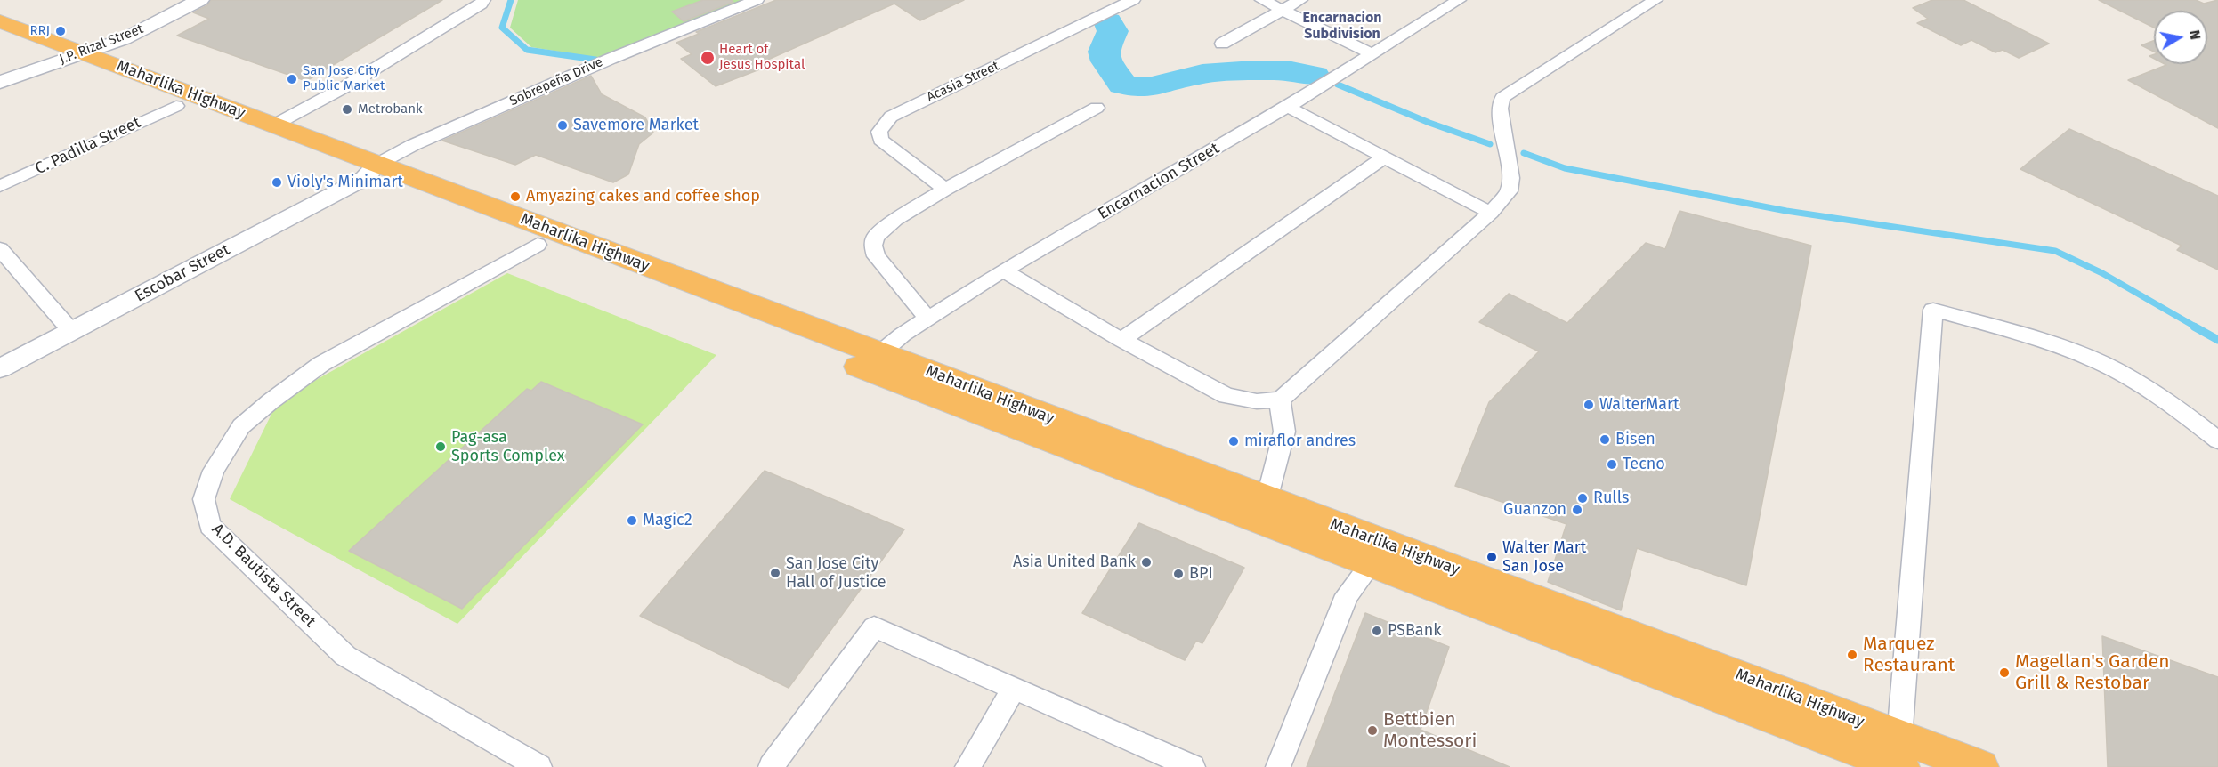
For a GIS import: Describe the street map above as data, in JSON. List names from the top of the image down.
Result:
{
  "streets": {
    "highway": ["Maharlika Highway"],
    "street": [
      "J.P. Rizal Street",
      "Sobrepeña Drive",
      "Acasia Street",
      "C. Padilla Street",
      "Encarnacion Street",
      "Escobar Street",
      "A.D. Bautista Street"
    ]
  },
  "crossings": [
    ["J.P. Rizal Street", "Maharlika Highway"],
    ["Sobrepeña Drive", "Maharlika Highway"],
    ["Sobrepeña Drive", "Escobar Street"],
    ["Maharlika Highway", "C. Padilla Street"],
    ["Maharlika Highway", "Encarnacion Street"],
    ["Maharlika Highway", "Escobar Street"],
    ["Maharlika Highway", "A.D. Bautista Street"]
  ],
  "districts": ["Encarnacion Subdivision"],
  "places": [
    "RRJ",
    "Heart of Jesus Hospital",
    "San Jose City Public Market",
    "Metrobank",
    "Savemore Market",
    "Violy's Minimart",
    "Amyazing cakes and coffee shop",
    "WalterMart",
    "Bisen",
    "miraflor andres",
    "Pag-asa Sports Complex",
    "Tecno",
    "Rulls",
    "Guanzon",
    "Magic2",
    "Walter Mart San Jose",
    "Asia United Bank",
    "San Jose City Hall of Justice",
    "BPI",
    "PSBank",
    "Marquez Restaurant",
    "Magellan's Garden Grill & Restobar",
    "Bettbien Montessori"
  ],
  "north": "right"
}
